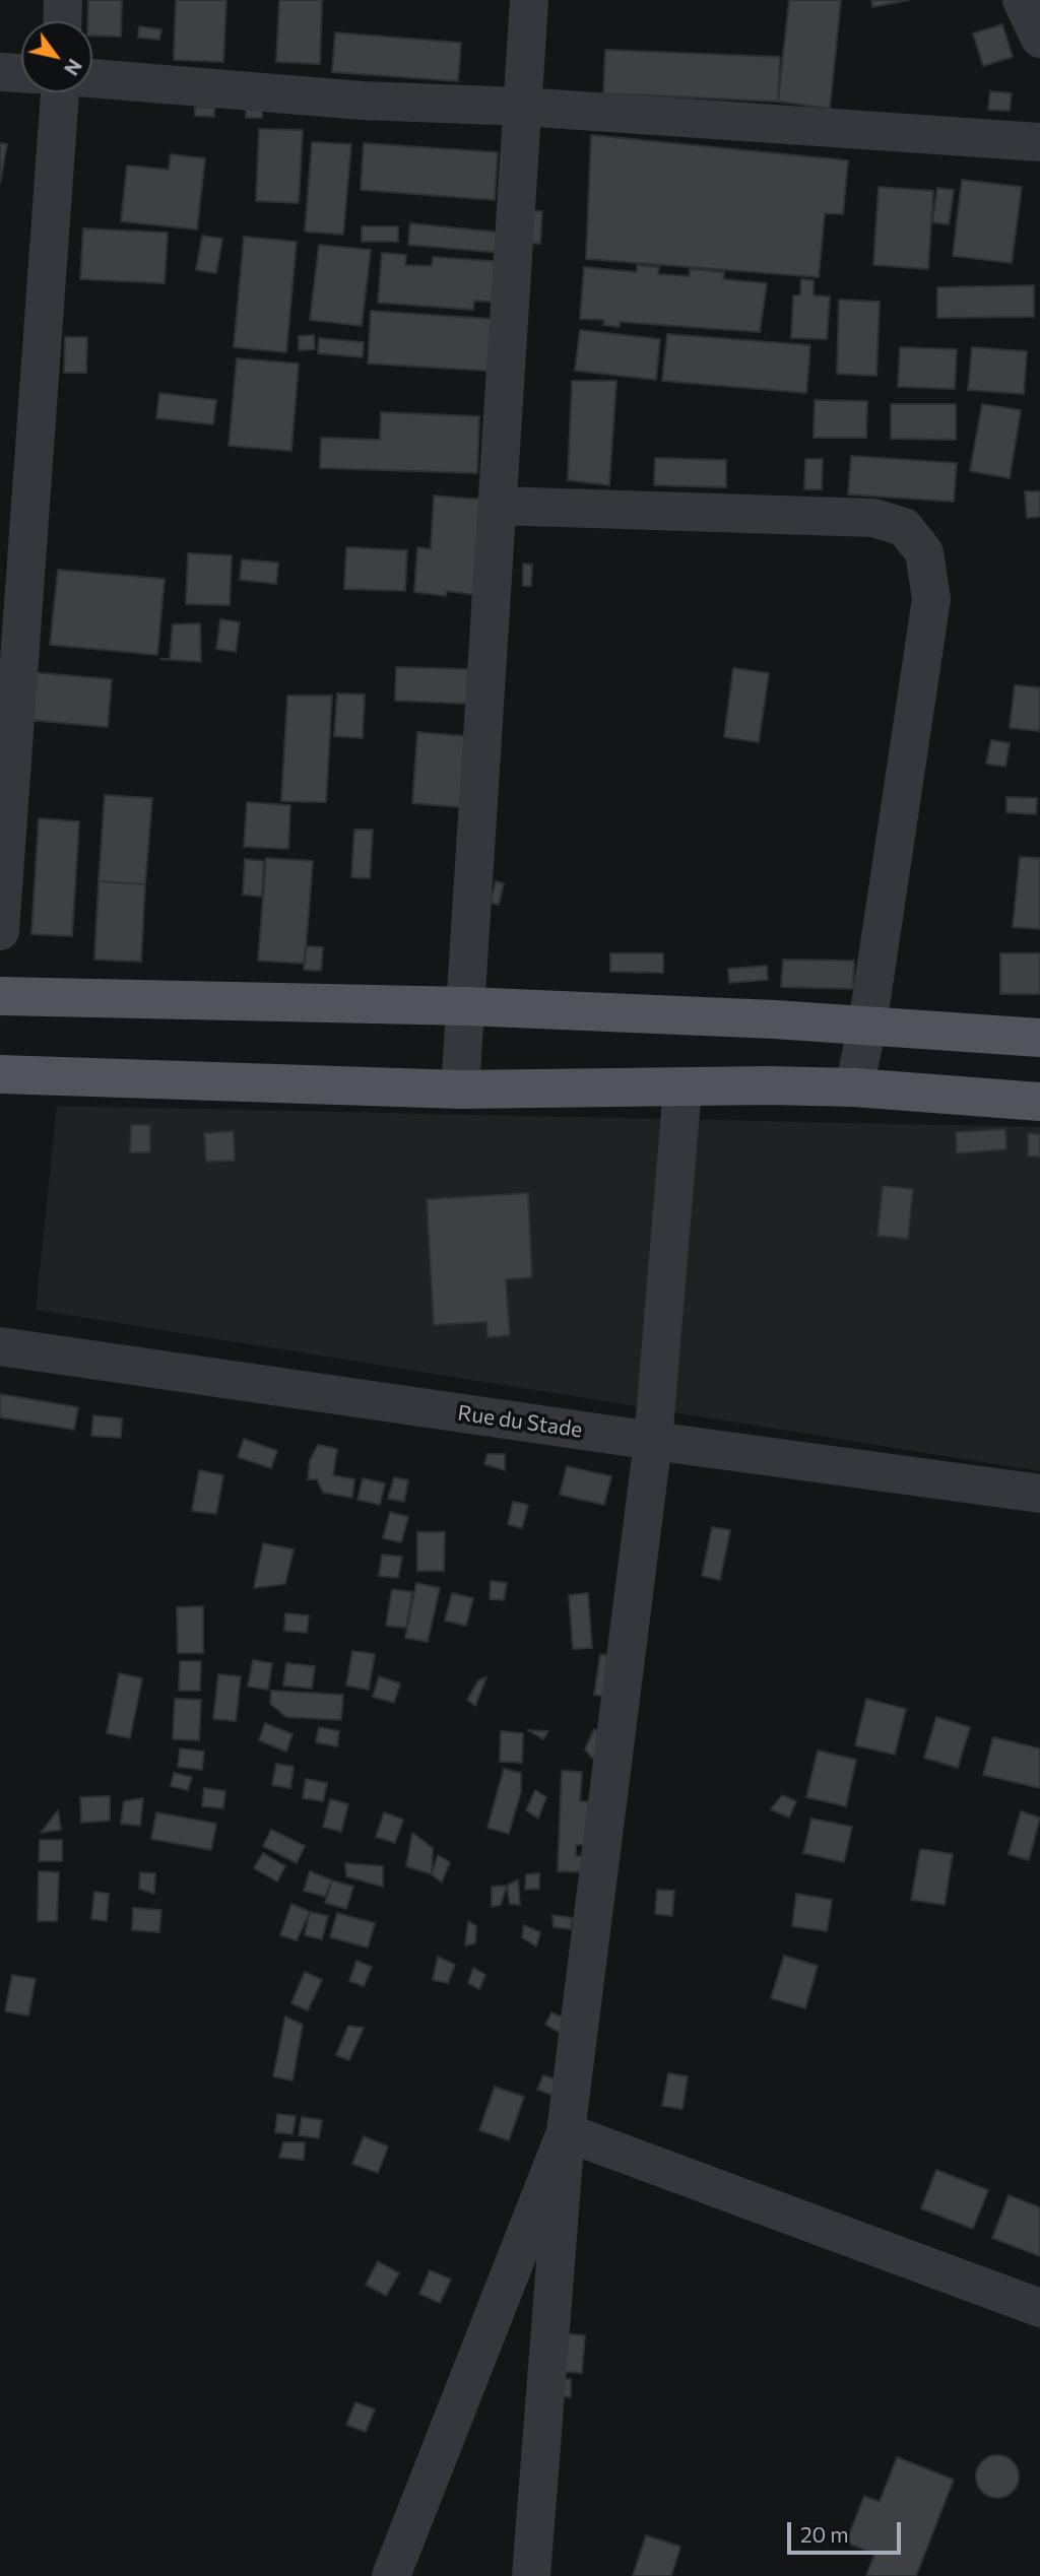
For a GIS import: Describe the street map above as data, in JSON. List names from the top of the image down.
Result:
{
  "streets": {
    "street": ["Rue du Stade"]
  },
  "scale_bar": "20 m",
  "north": "bottom right"
}
